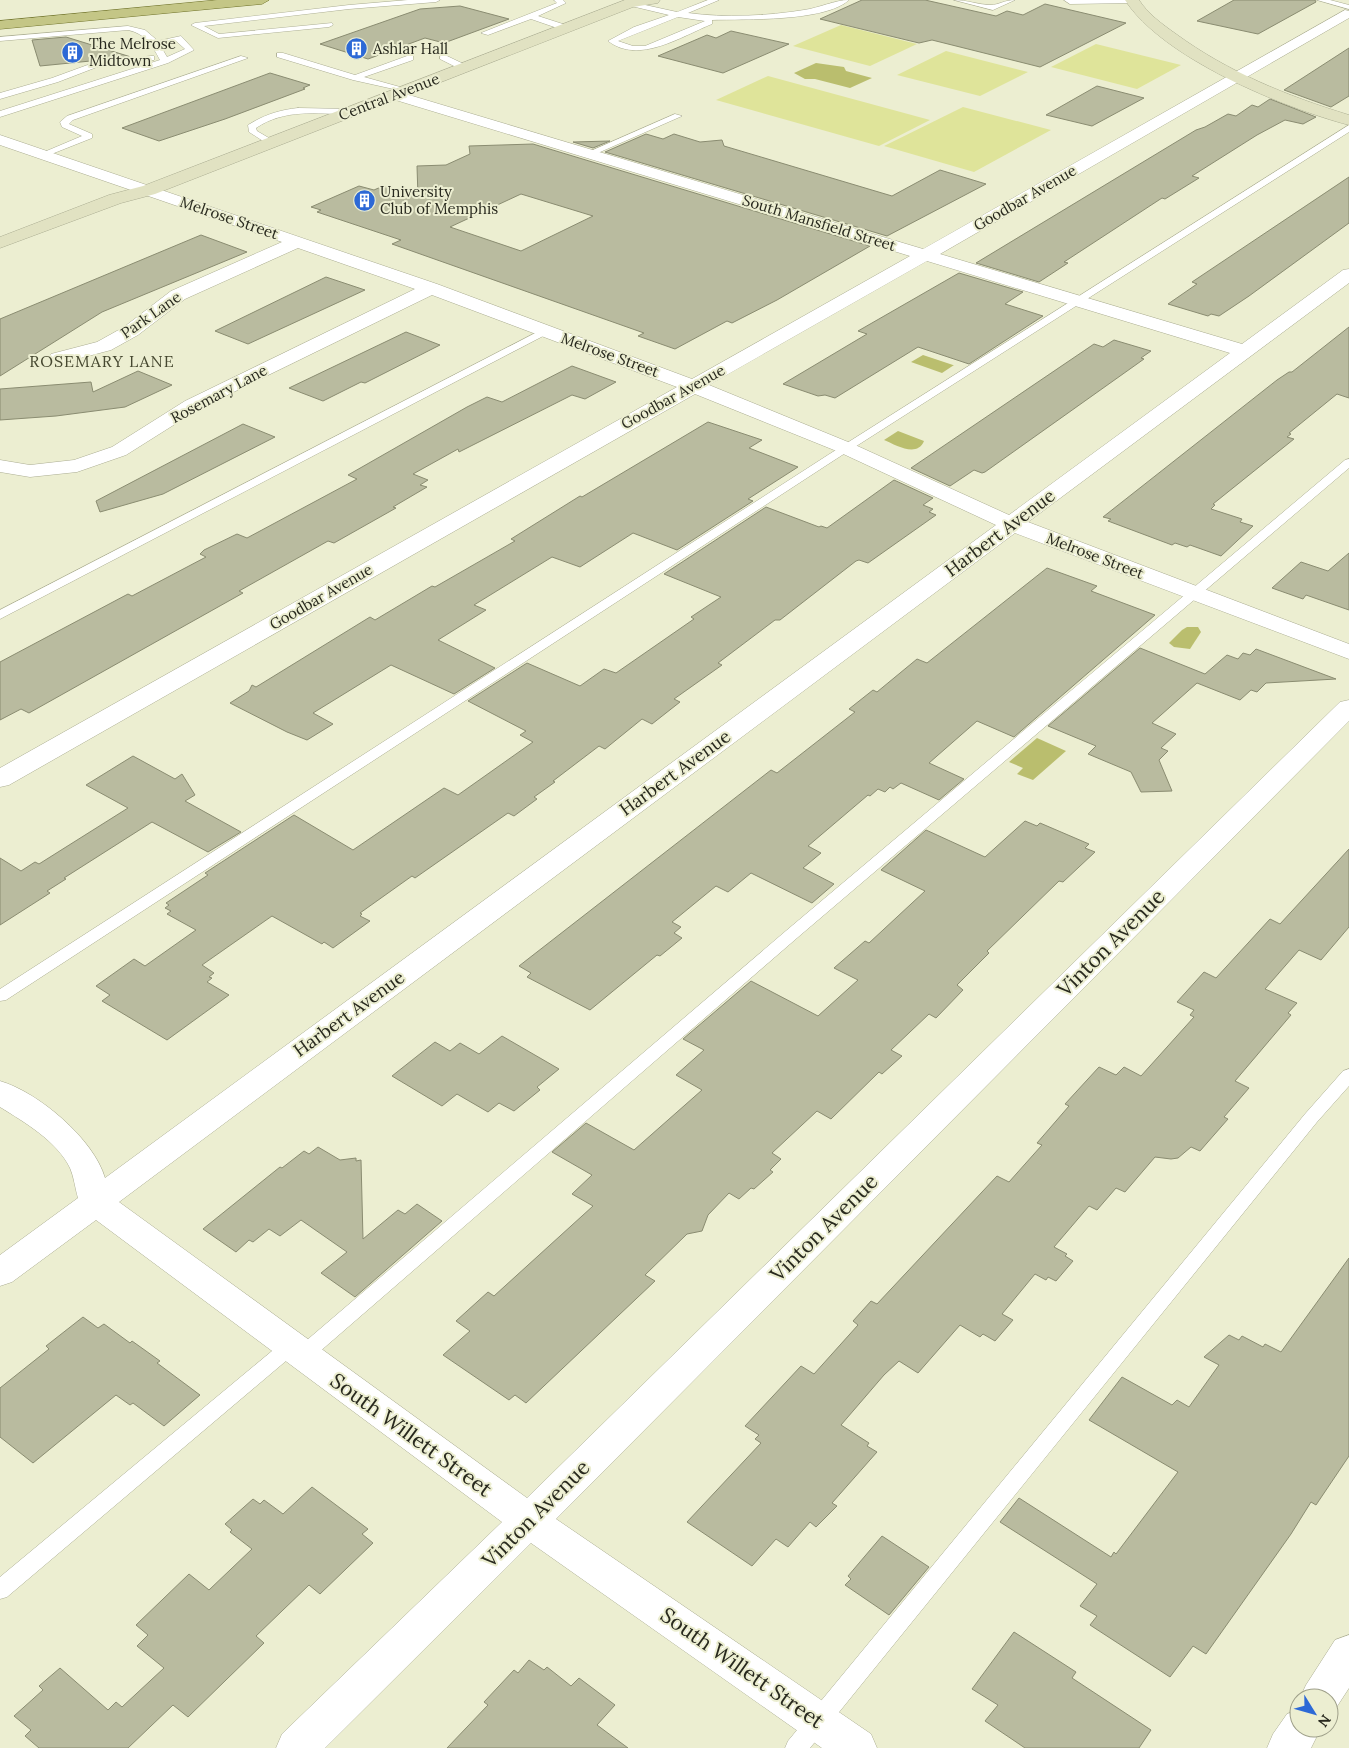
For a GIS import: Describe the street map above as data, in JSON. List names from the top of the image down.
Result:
{
  "streets": {
    "main road": ["Central Avenue"],
    "street": [
      "Goodbar Avenue",
      "Melrose Street",
      "South Mansfield Street",
      "Park Lane",
      "Rosemary Lane",
      "Harbert Avenue",
      "Vinton Avenue",
      "South Willett Street"
    ]
  },
  "crossings": [
    ["Central Avenue", "Melrose Street"],
    ["Central Avenue", "South Mansfield Street"],
    ["Goodbar Avenue", "Melrose Street"],
    ["Goodbar Avenue", "South Mansfield Street"],
    ["Melrose Street", "Park Lane"],
    ["Melrose Street", "Rosemary Lane"],
    ["Melrose Street", "Harbert Avenue"],
    ["South Mansfield Street", "Harbert Avenue"],
    ["Harbert Avenue", "South Willett Street"],
    ["Vinton Avenue", "South Willett Street"]
  ],
  "districts": ["ROSEMARY LANE"],
  "places": {
    "building": ["Ashlar Hall", "The Melrose Midtown", "University Club of Memphis"]
  },
  "north": "bottom right"
}
